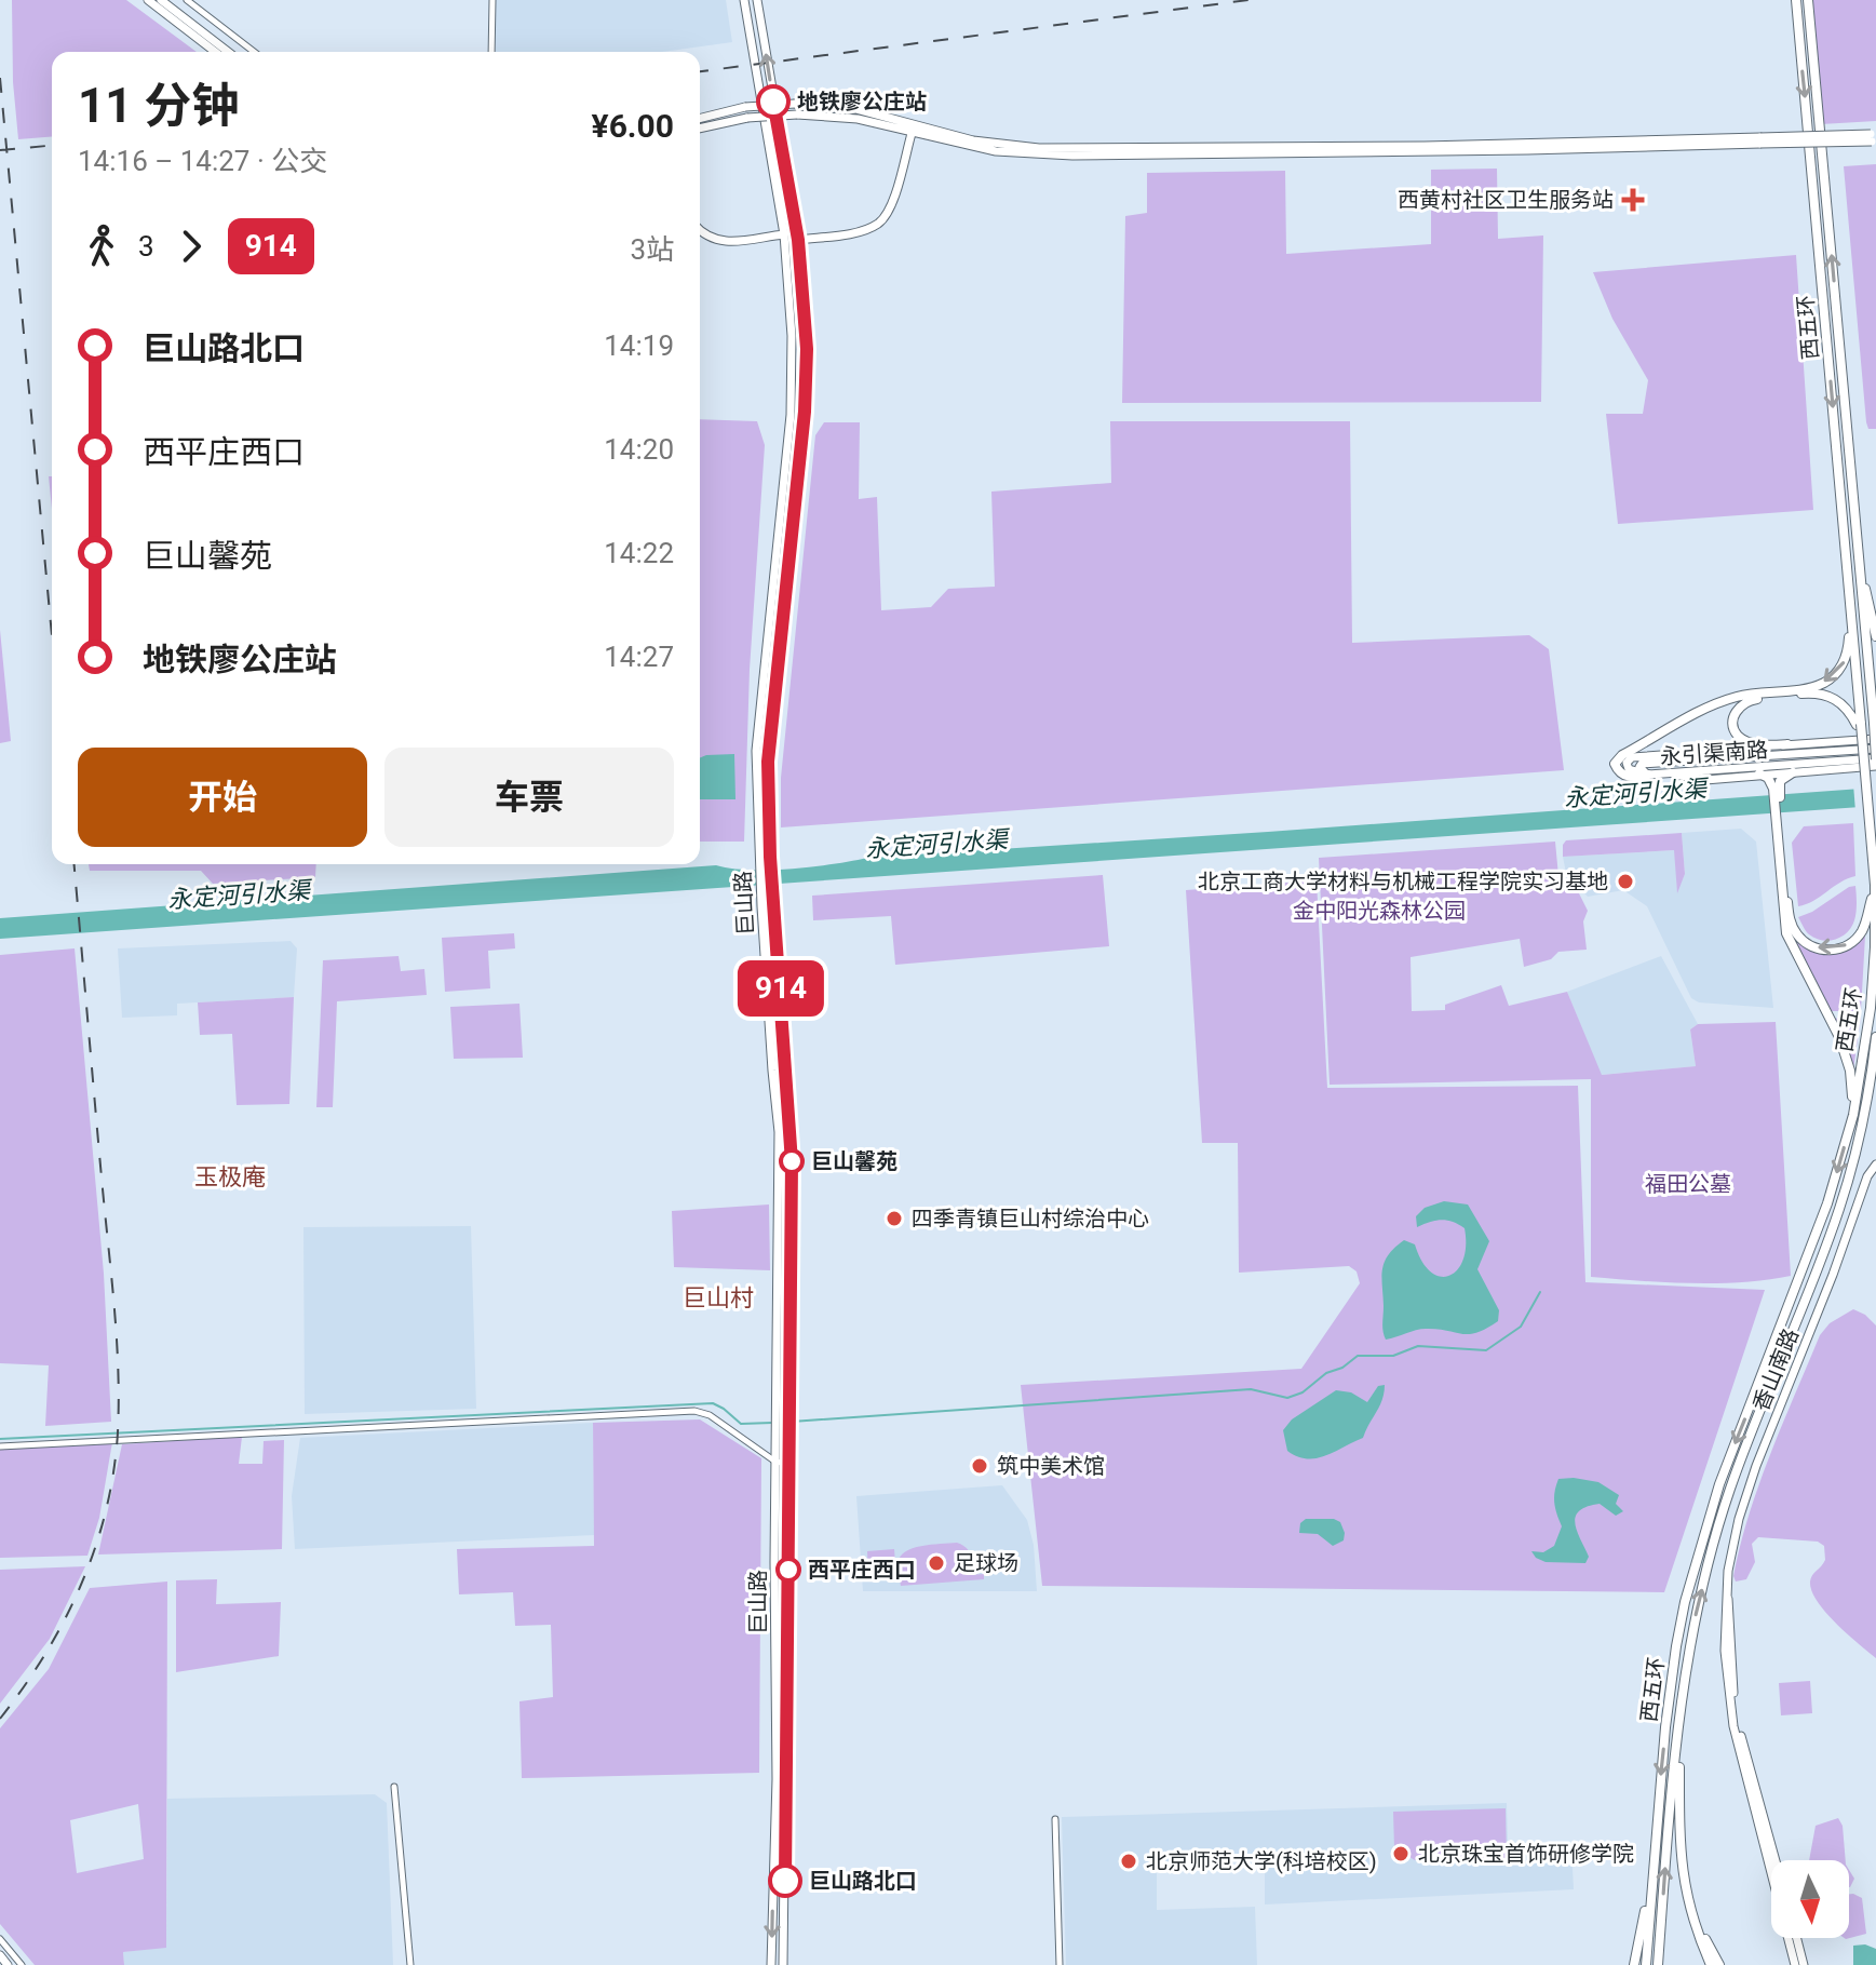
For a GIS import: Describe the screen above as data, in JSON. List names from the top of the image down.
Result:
{
  "streets": {
    "highway": ["西五环"],
    "main road": ["永引渠南路", "巨山路", "香山南路"]
  },
  "crossings": [
    ["西五环", "永引渠南路"]
  ],
  "districts": ["玉极庵", "巨山村"],
  "water": ["永定河引水渠"],
  "parks": ["金中阳光森林公园", "福田公墓"],
  "places": {
    "other": [
      "地铁廖公庄站",
      "北京工商大学材料与机械工程学院实习基地",
      "巨山馨苑",
      "四季青镇巨山村综治中心",
      "筑中美术馆",
      "足球场",
      "西平庄西口",
      "北京珠宝首饰研修学院",
      "北京师范大学(科培校区)",
      "巨山路北口"
    ],
    "health": ["西黄村社区卫生服务站"]
  },
  "lines": ["bus line 914"],
  "north": "bottom",
  "page": {
    "on_map": "914",
    "heading": ["11 分钟", "14:16 – 14:27 · 公交", "¥6.00"],
    "legs": ["3", "914", "3站"],
    "list": [
      {
        "name": "巨山路北口",
        "value": "14:19"
      },
      {
        "name": "西平庄西口",
        "value": "14:20"
      },
      {
        "name": "巨山馨苑",
        "value": "14:22"
      },
      {
        "name": "地铁廖公庄站",
        "value": "14:27"
      }
    ],
    "buttons": ["开始", "车票"]
  }
}
